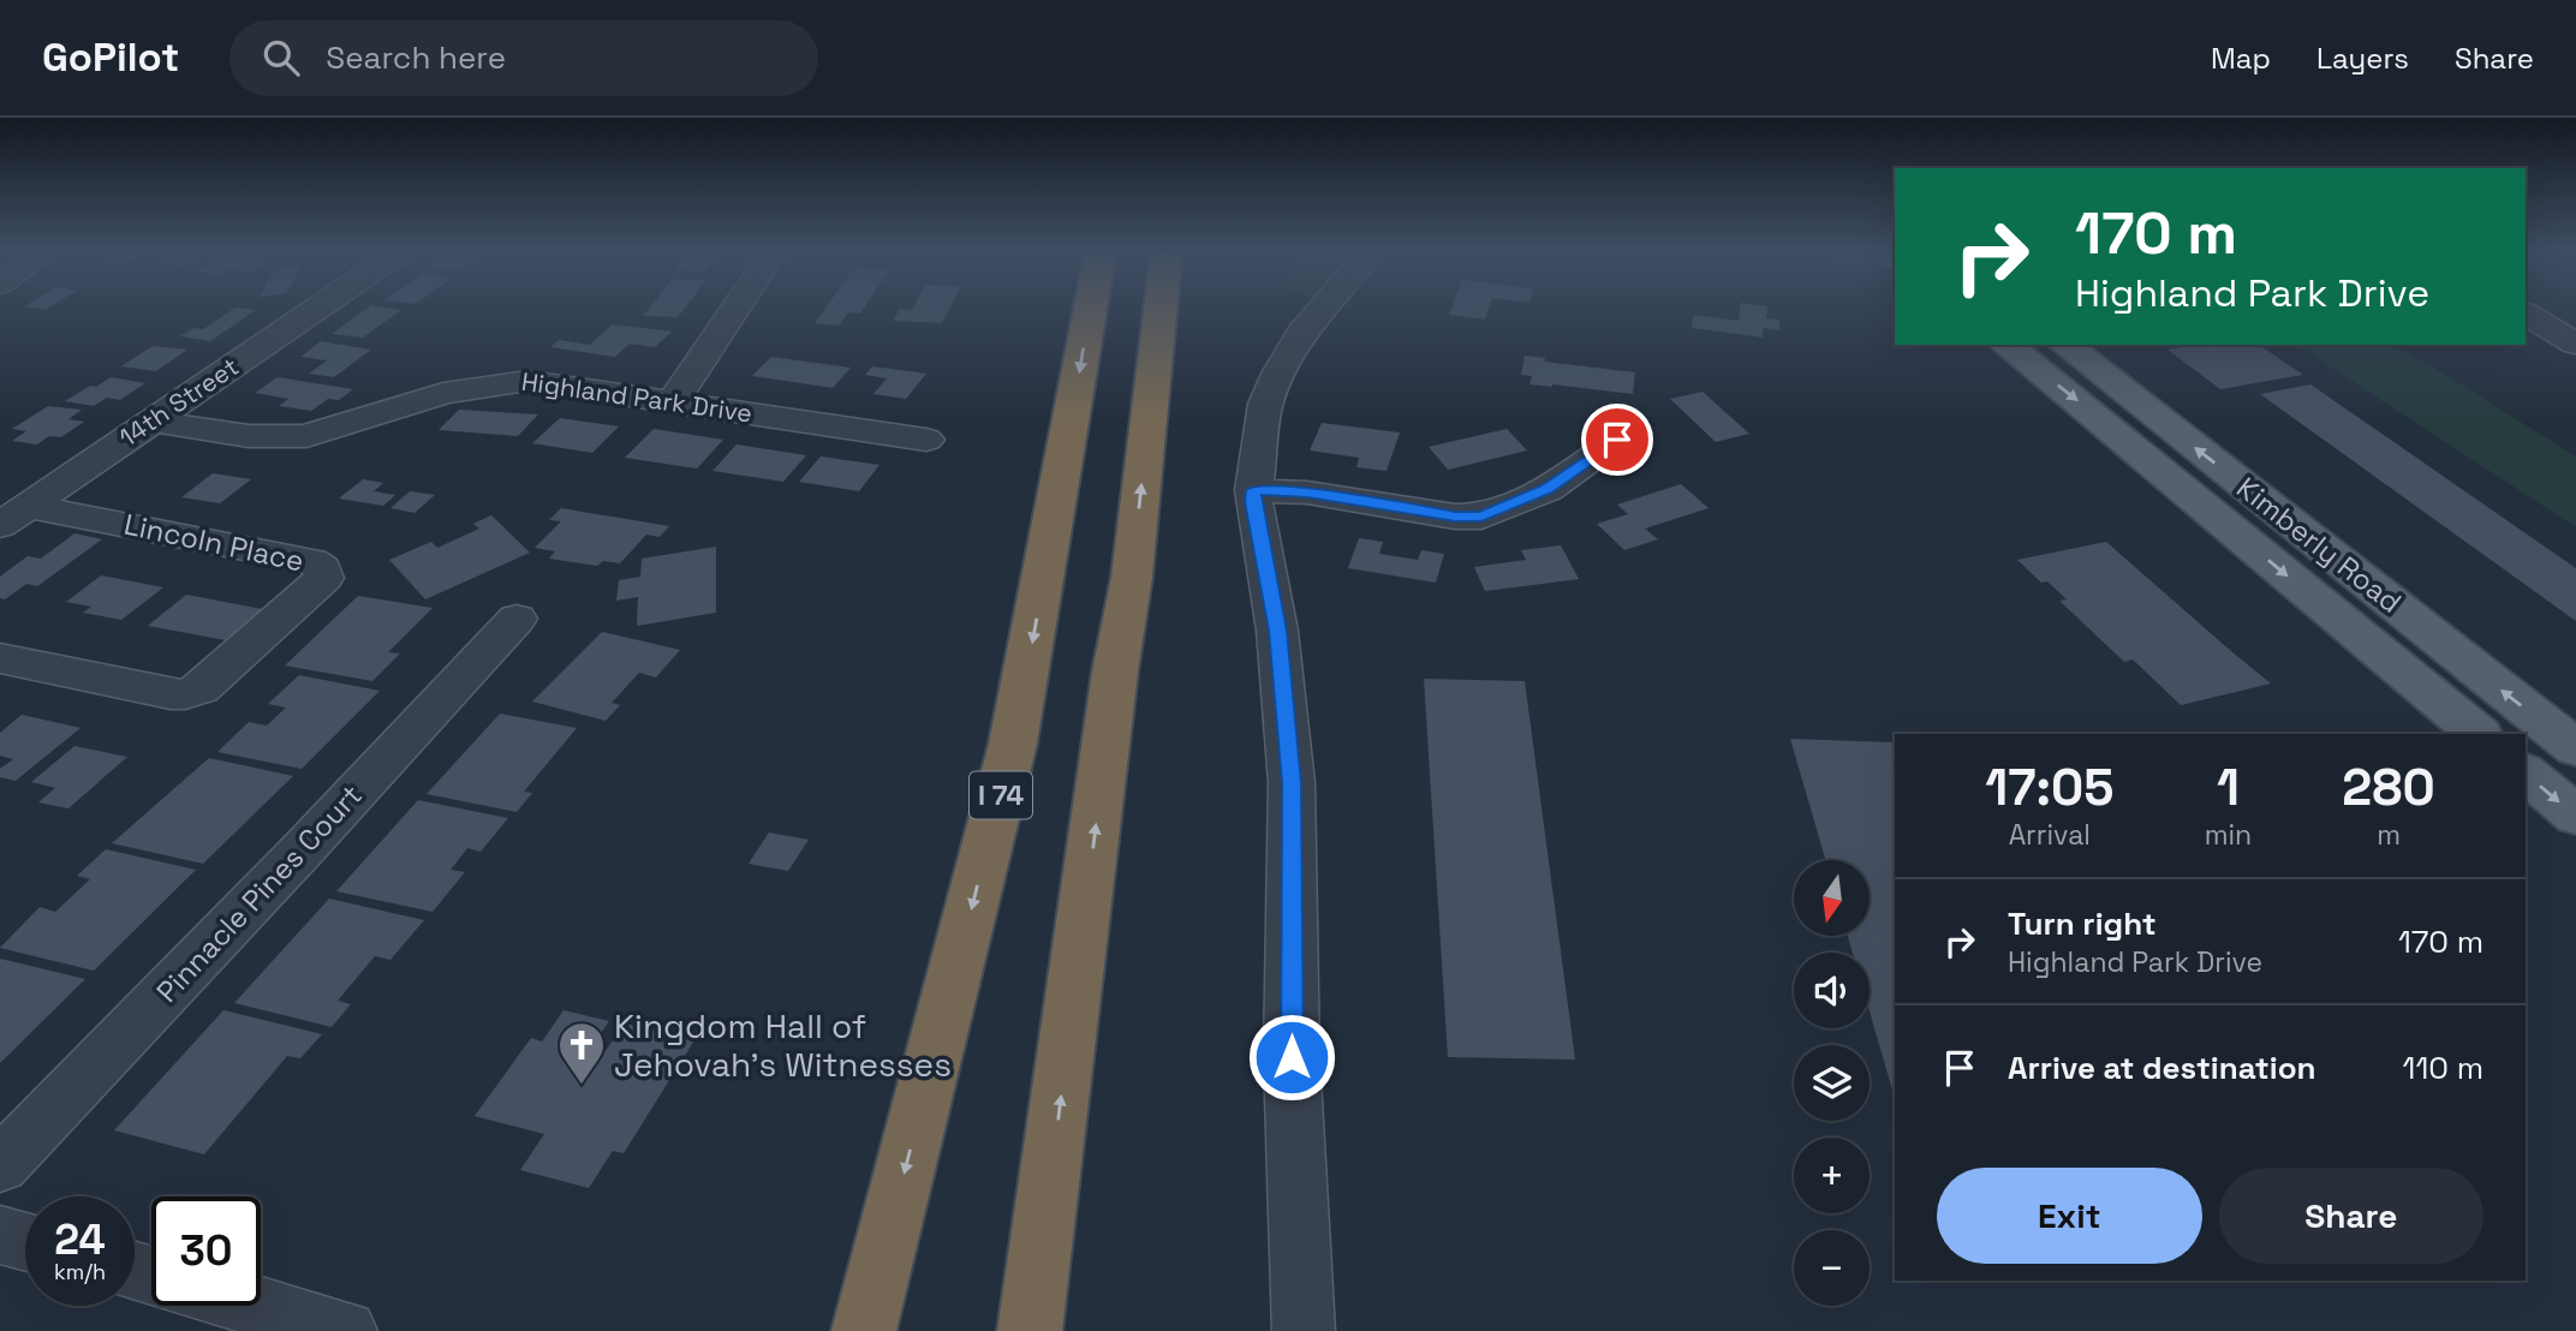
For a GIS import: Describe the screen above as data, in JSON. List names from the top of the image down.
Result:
{
  "streets": {
    "highway": ["I 74"],
    "main road": ["Kimberly Road"],
    "street": [
      "Highland Park Drive",
      "14th Street",
      "Lincoln Place",
      "Pinnacle Pines Court"
    ]
  },
  "crossings": [
    ["Highland Park Drive", "14th Street"],
    ["14th Street", "Lincoln Place"]
  ],
  "places": {
    "church": ["Kingdom Hall of Jehovah's Witnesses"]
  },
  "north": "bottom",
  "page": {
    "header": "GoPilot",
    "search": "Search here",
    "nav": ["Map", "Layers", "Share"],
    "turn": ["170 m", "Highland Park Drive"],
    "eta": [
      "17:05",
      "Arrival",
      "1",
      "min",
      "280",
      "m"
    ],
    "map_buttons": ["+", "−"],
    "list": [
      {
        "name": "Turn right",
        "note": "Highland Park Drive",
        "value": "170 m"
      },
      {
        "name": "Arrive at destination",
        "value": "110 m"
      }
    ],
    "buttons": ["Exit", "Share"],
    "speed": "24 km/h",
    "limit": "30"
  }
}
